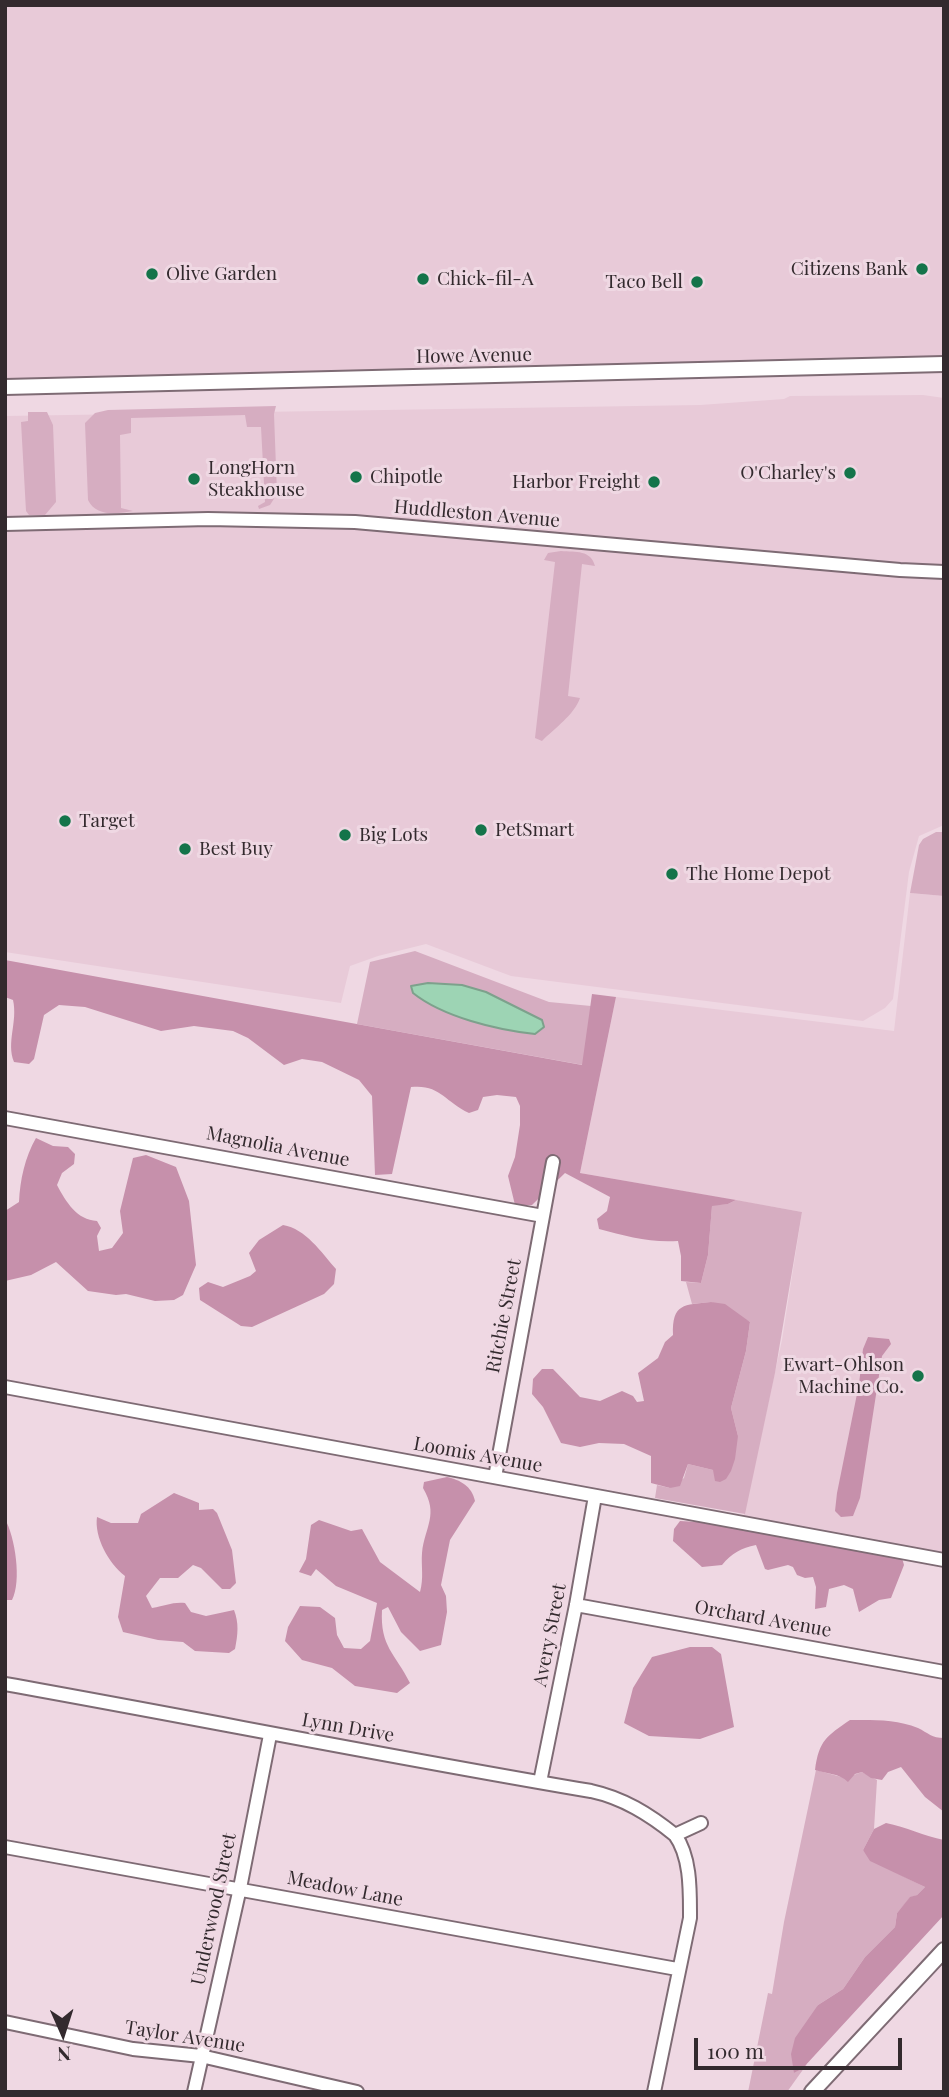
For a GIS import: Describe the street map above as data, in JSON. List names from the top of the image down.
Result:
{
  "streets": {
    "street": [
      "Howe Avenue",
      "Huddleston Avenue",
      "Magnolia Avenue",
      "Ritchie Street",
      "Loomis Avenue",
      "Orchard Avenue",
      "Avery Street",
      "Lynn Drive",
      "Meadow Lane",
      "Underwood Street",
      "Taylor Avenue"
    ]
  },
  "crossings": [
    ["Magnolia Avenue", "Ritchie Street"],
    ["Ritchie Street", "Loomis Avenue"],
    ["Loomis Avenue", "Avery Street"],
    ["Orchard Avenue", "Avery Street"],
    ["Avery Street", "Lynn Drive"],
    ["Lynn Drive", "Underwood Street"],
    ["Meadow Lane", "Underwood Street"],
    ["Underwood Street", "Taylor Avenue"]
  ],
  "places": [
    "Citizens Bank",
    "Olive Garden",
    "Chick-fil-A",
    "Taco Bell",
    "O'Charley's",
    "Chipotle",
    "LongHorn Steakhouse",
    "Harbor Freight",
    "Target",
    "PetSmart",
    "Big Lots",
    "Best Buy",
    "The Home Depot",
    "Ewart-Ohlson Machine Co."
  ],
  "scale_bar": "100 m",
  "north": "bottom"
}
